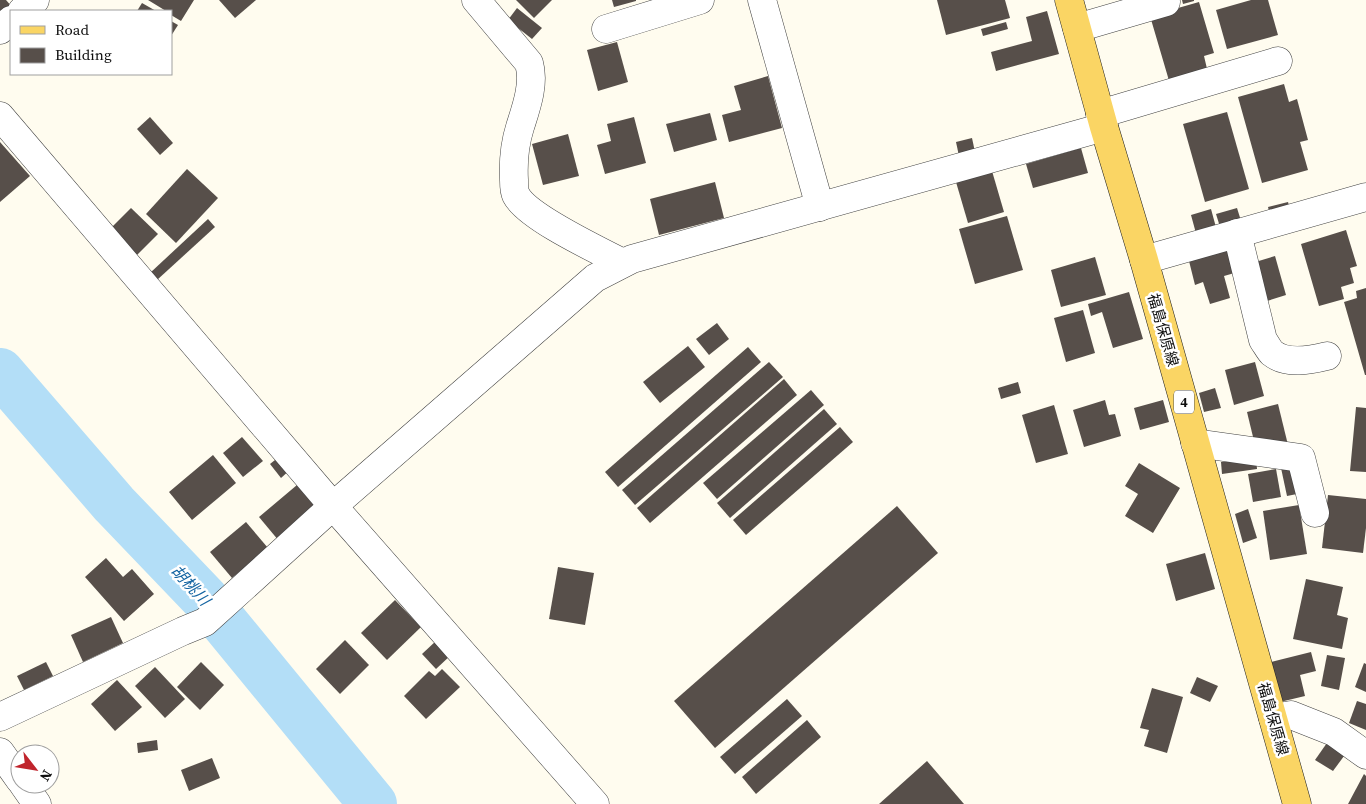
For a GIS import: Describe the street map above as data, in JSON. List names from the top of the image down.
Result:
{
  "streets": {
    "main road": ["福島保原線", "4"]
  },
  "water": ["胡桃川"],
  "legend": ["Road", "Building"],
  "north": "bottom right"
}
